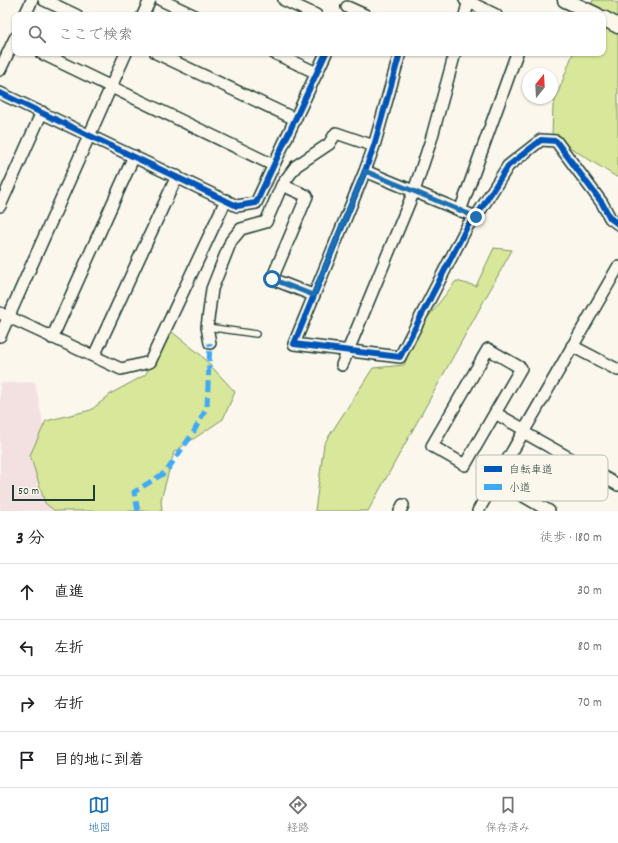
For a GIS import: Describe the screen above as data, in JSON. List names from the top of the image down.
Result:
{
  "legend": ["自転車道", "小道"],
  "scale_bar": "50 m",
  "north": "top",
  "page": {
    "search": "ここで検索",
    "scale": "50 m",
    "heading": ["3 分", "徒歩 · 180 m"],
    "list": [
      ["直進", "30 m"],
      ["左折", "80 m"],
      ["右折", "70 m"],
      "目的地に到着"
    ],
    "nav": ["地図", "経路", "保存済み"]
  }
}
